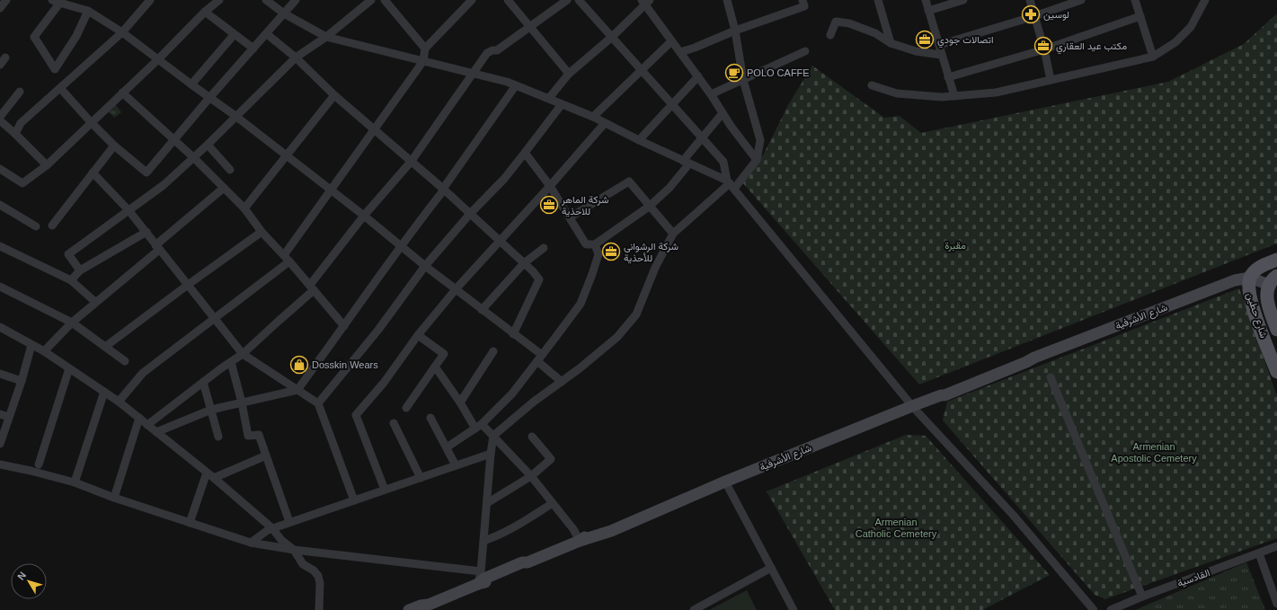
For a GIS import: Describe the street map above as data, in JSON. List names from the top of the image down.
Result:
{
  "streets": {
    "main road": ["شارع حطين"],
    "street": ["شارع الأشرفية", "القادسية"]
  },
  "crossings": [
    ["شارع حطين", "شارع الأشرفية"]
  ],
  "parks": ["مقبرة", "Armenian Apostolic Cemetery", "Armenian Catholic Cemetery"],
  "places": {
    "pharmacy": ["لوسين"],
    "office": [
      "اتصالات جودي",
      "مكتب عيد العقاري",
      "شركة الماهر للاحذية",
      "شركة الرشواني للأحذية"
    ],
    "cafe": ["POLO CAFFE"],
    "shop": ["Dosskin Wears"]
  },
  "north": "top left"
}
